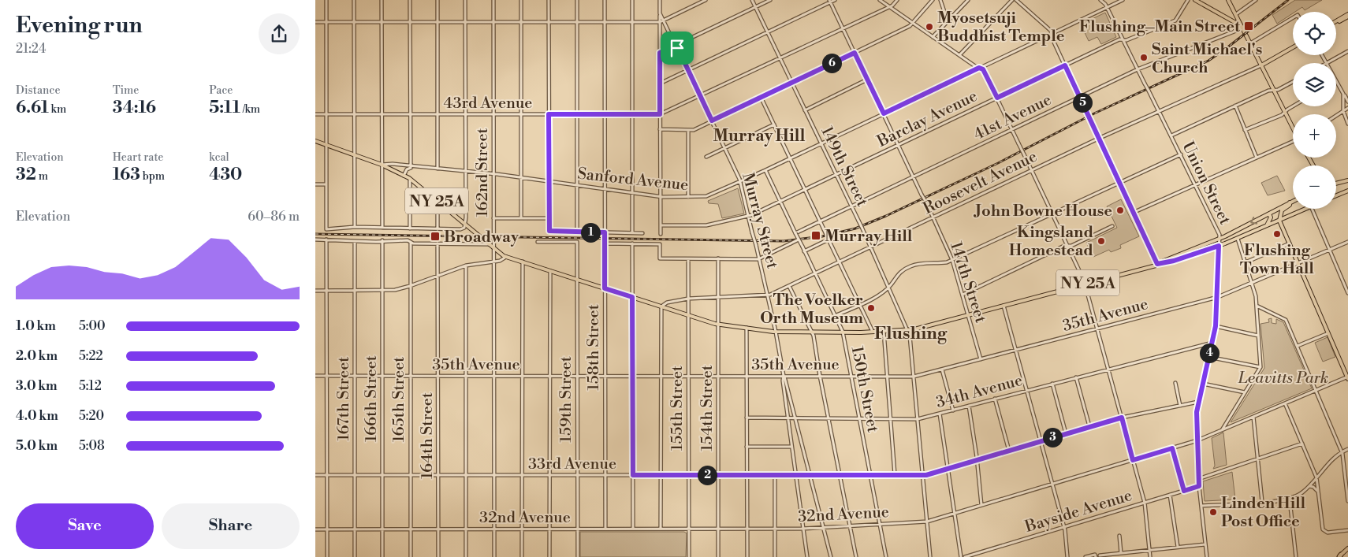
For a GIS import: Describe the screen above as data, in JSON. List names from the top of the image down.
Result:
{
  "streets": {
    "main road": ["Roosevelt Avenue", "NY 25A"],
    "street": [
      "43rd Avenue",
      "41st Avenue",
      "Barclay Avenue",
      "149th Street",
      "162nd Street",
      "Sanford Avenue",
      "Union Street",
      "Murray Street",
      "147th Street",
      "35th Avenue",
      "158th Street",
      "150th Street",
      "34th Avenue",
      "167th Street",
      "166th Street",
      "165th Street",
      "159th Street",
      "155th Street",
      "154th Street",
      "164th Street",
      "33rd Avenue",
      "Bayside Avenue",
      "32nd Avenue"
    ]
  },
  "crossings": [
    ["43rd Avenue", "162nd Street"],
    ["43rd Avenue", "158th Street"],
    ["41st Avenue", "149th Street"],
    ["41st Avenue", "Union Street"],
    ["41st Avenue", "147th Street"],
    ["41st Avenue", "150th Street"],
    ["Barclay Avenue", "149th Street"],
    ["Barclay Avenue", "Union Street"],
    ["Barclay Avenue", "Murray Street"],
    ["Barclay Avenue", "147th Street"],
    ["Barclay Avenue", "150th Street"],
    ["149th Street", "Sanford Avenue"],
    ["149th Street", "Roosevelt Avenue"],
    ["149th Street", "NY 25A"],
    ["149th Street", "35th Avenue"],
    ["149th Street", "34th Avenue"],
    ["149th Street", "33rd Avenue"],
    ["149th Street", "32nd Avenue"],
    ["162nd Street", "Sanford Avenue"],
    ["162nd Street", "NY 25A"],
    ["162nd Street", "35th Avenue"],
    ["162nd Street", "33rd Avenue"],
    ["162nd Street", "32nd Avenue"],
    ["Sanford Avenue", "Union Street"],
    ["Sanford Avenue", "Murray Street"],
    ["Sanford Avenue", "147th Street"],
    ["Sanford Avenue", "158th Street"],
    ["Sanford Avenue", "150th Street"],
    ["Roosevelt Avenue", "Union Street"],
    ["Roosevelt Avenue", "NY 25A"],
    ["Roosevelt Avenue", "Murray Street"],
    ["Roosevelt Avenue", "147th Street"],
    ["Roosevelt Avenue", "150th Street"],
    ["Roosevelt Avenue", "155th Street"],
    ["Roosevelt Avenue", "154th Street"],
    ["Union Street", "NY 25A"],
    ["Union Street", "35th Avenue"],
    ["Union Street", "34th Avenue"],
    ["Union Street", "33rd Avenue"],
    ["Union Street", "Bayside Avenue"],
    ["Union Street", "32nd Avenue"],
    ["NY 25A", "Murray Street"],
    ["NY 25A", "147th Street"],
    ["NY 25A", "158th Street"],
    ["NY 25A", "150th Street"],
    ["NY 25A", "159th Street"],
    ["NY 25A", "155th Street"],
    ["NY 25A", "154th Street"],
    ["Murray Street", "35th Avenue"],
    ["Murray Street", "34th Avenue"],
    ["Murray Street", "33rd Avenue"],
    ["Murray Street", "32nd Avenue"],
    ["147th Street", "35th Avenue"],
    ["35th Avenue", "158th Street"],
    ["35th Avenue", "150th Street"],
    ["35th Avenue", "167th Street"],
    ["35th Avenue", "166th Street"],
    ["35th Avenue", "165th Street"],
    ["35th Avenue", "159th Street"],
    ["35th Avenue", "155th Street"],
    ["35th Avenue", "154th Street"],
    ["35th Avenue", "164th Street"],
    ["158th Street", "33rd Avenue"],
    ["158th Street", "32nd Avenue"],
    ["150th Street", "34th Avenue"],
    ["150th Street", "33rd Avenue"],
    ["150th Street", "32nd Avenue"],
    ["167th Street", "33rd Avenue"],
    ["167th Street", "32nd Avenue"],
    ["166th Street", "33rd Avenue"],
    ["166th Street", "32nd Avenue"],
    ["165th Street", "33rd Avenue"],
    ["165th Street", "32nd Avenue"],
    ["159th Street", "33rd Avenue"],
    ["159th Street", "32nd Avenue"],
    ["155th Street", "33rd Avenue"],
    ["155th Street", "32nd Avenue"],
    ["154th Street", "33rd Avenue"],
    ["154th Street", "32nd Avenue"],
    ["164th Street", "33rd Avenue"],
    ["164th Street", "32nd Avenue"]
  ],
  "districts": ["Murray Hill", "Flushing"],
  "parks": ["Leavitts Park"],
  "places": {
    "transit": ["Flushing–Main Street", "Murray Hill", "Broadway"],
    "other": [
      "Myosetsuji Buddhist Temple",
      "Saint Michael's Church",
      "John Bowne House",
      "Flushing Town Hall",
      "Kingsland Homestead",
      "The Voelker Orth Museum",
      "Linden Hill Post Office"
    ]
  },
  "page": {
    "heading": ["Evening run", "21:24"],
    "map_buttons": ["+", "−"],
    "pins": [
      "6",
      "5",
      "1",
      "4",
      "3",
      "2"
    ],
    "stats": [
      ["Distance", "6.61 km"],
      ["Time", "34:16"],
      ["Pace", "5:11 /km"],
      ["Elevation", "32 m"],
      ["Heart rate", "163 bpm"],
      ["kcal", "430"]
    ],
    "chart": ["Elevation", "60–86 m"],
    "list": [
      {
        "name": "1.0 km",
        "note": "5:00"
      },
      {
        "name": "2.0 km",
        "note": "5:22"
      },
      {
        "name": "3.0 km",
        "note": "5:12"
      },
      {
        "name": "4.0 km",
        "note": "5:20"
      },
      {
        "name": "5.0 km",
        "note": "5:08"
      }
    ],
    "buttons": ["Save", "Share"]
  }
}
